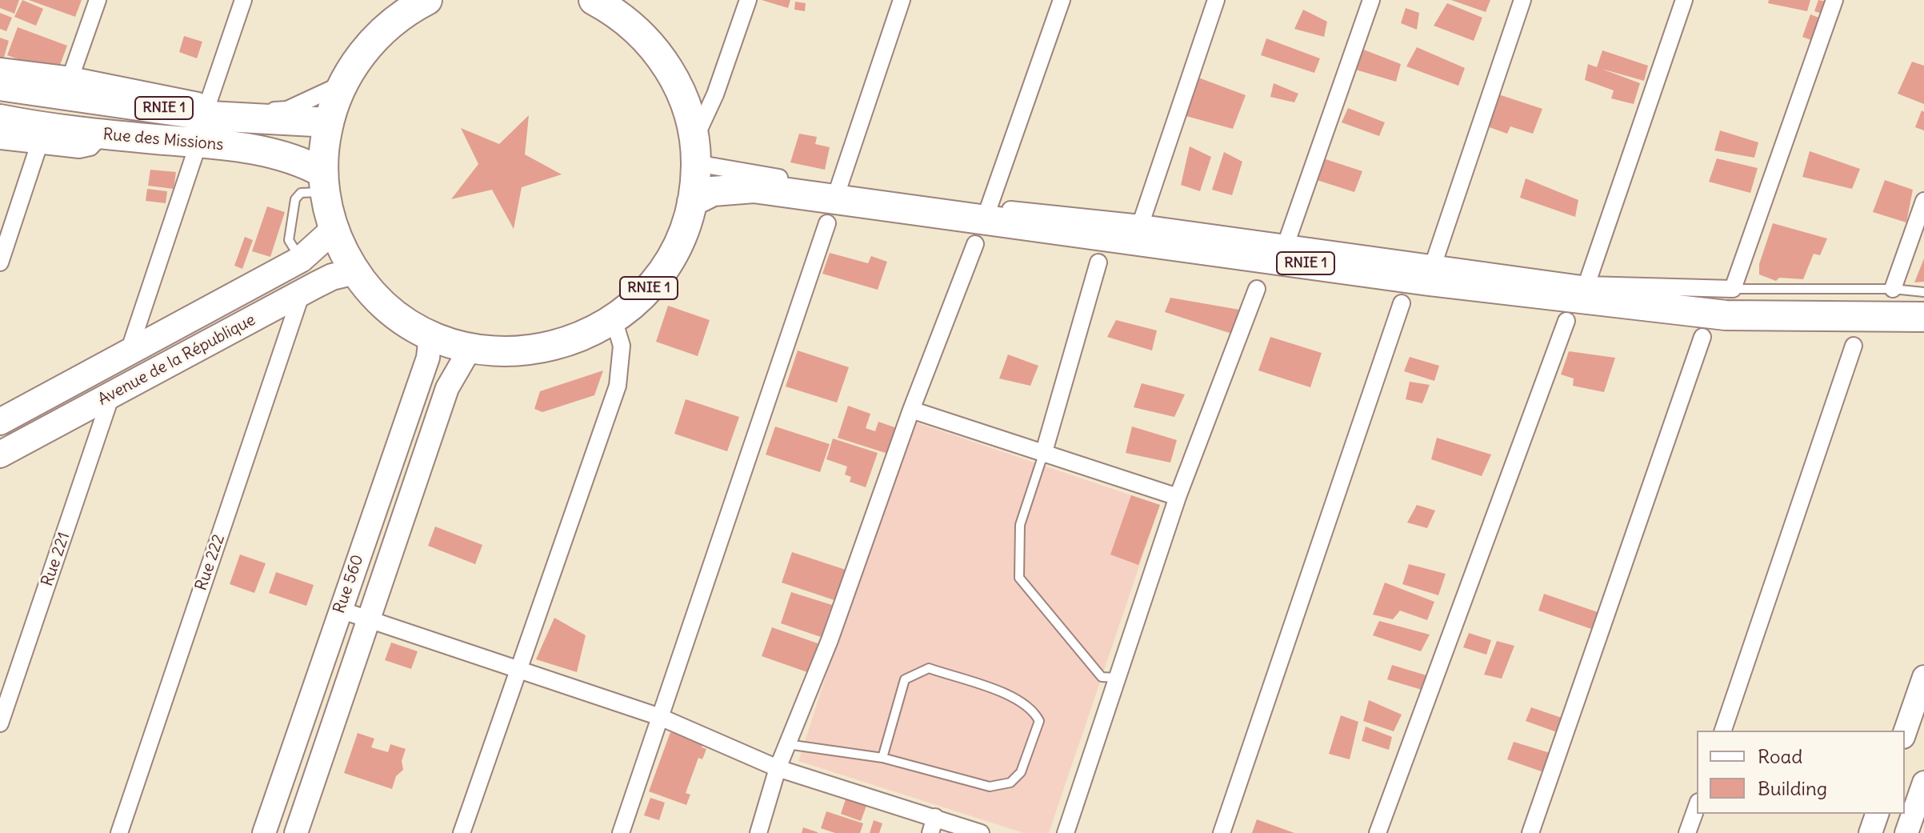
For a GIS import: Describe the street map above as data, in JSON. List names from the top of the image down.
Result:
{
  "streets": {
    "highway": ["RNIE 1", "Rue des Missions"],
    "main road": ["Avenue de la République", "Rue 560"],
    "street": ["Rue 221", "Rue 222"]
  },
  "crossings": [
    ["RNIE 1", "Rue des Missions"],
    ["RNIE 1", "Avenue de la République"],
    ["RNIE 1", "Rue 560"],
    ["Avenue de la République", "Rue 221"],
    ["Avenue de la République", "Rue 222"]
  ],
  "legend": ["Road", "Building"]
}
